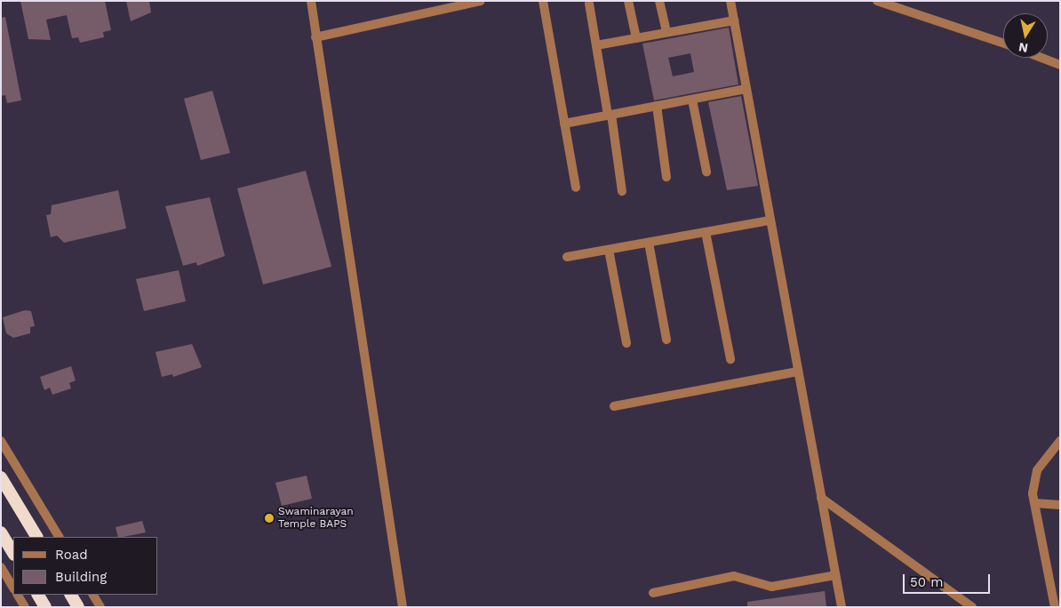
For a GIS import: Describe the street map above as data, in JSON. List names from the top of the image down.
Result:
{
  "places": ["Swaminarayan Temple BAPS"],
  "legend": ["Road", "Building"],
  "scale_bar": "50 m",
  "north": "bottom"
}
